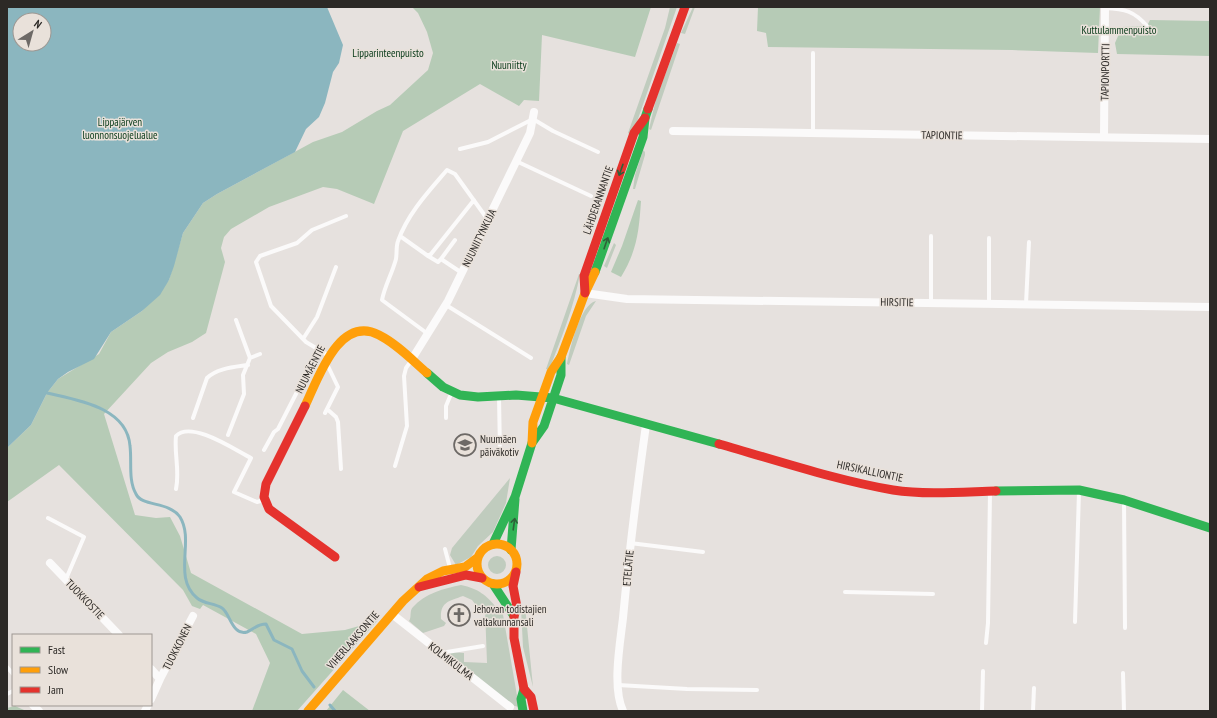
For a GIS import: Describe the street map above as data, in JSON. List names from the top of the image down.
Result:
{
  "streets": {
    "street": [
      "TAPIONPORTTI",
      "TAPIONTIE",
      "LÄHDERANNANTIE",
      "NUUNIITYNKUJA",
      "HIRSITIE",
      "NUUMÄENTIE",
      "HIRSIKALLIONTIE",
      "ETELÄTIE",
      "TUOKKOSTIE",
      "VIHERLAAKSONTIE",
      "TUOKKONEN",
      "KOLMIKULMA"
    ]
  },
  "crossings": [
    ["TAPIONPORTTI", "TAPIONTIE"],
    ["LÄHDERANNANTIE", "HIRSITIE"],
    ["LÄHDERANNANTIE", "NUUMÄENTIE"],
    ["LÄHDERANNANTIE", "HIRSIKALLIONTIE"],
    ["LÄHDERANNANTIE", "VIHERLAAKSONTIE"],
    ["NUUNIITYNKUJA", "NUUMÄENTIE"],
    ["NUUMÄENTIE", "HIRSIKALLIONTIE"],
    ["HIRSIKALLIONTIE", "ETELÄTIE"],
    ["VIHERLAAKSONTIE", "KOLMIKULMA"]
  ],
  "parks": [
    "Kuttulammenpuisto",
    "Lipparinteenpuisto",
    "Nuuniitty",
    "Lippajärven luonnonsuojelualue"
  ],
  "places": {
    "school or university": ["Nuumäen päiväkotiv"],
    "church": ["Jehovan todistajien valtakunnansali"]
  },
  "legend": ["Fast", "Slow", "Jam"],
  "north": "top right"
}
